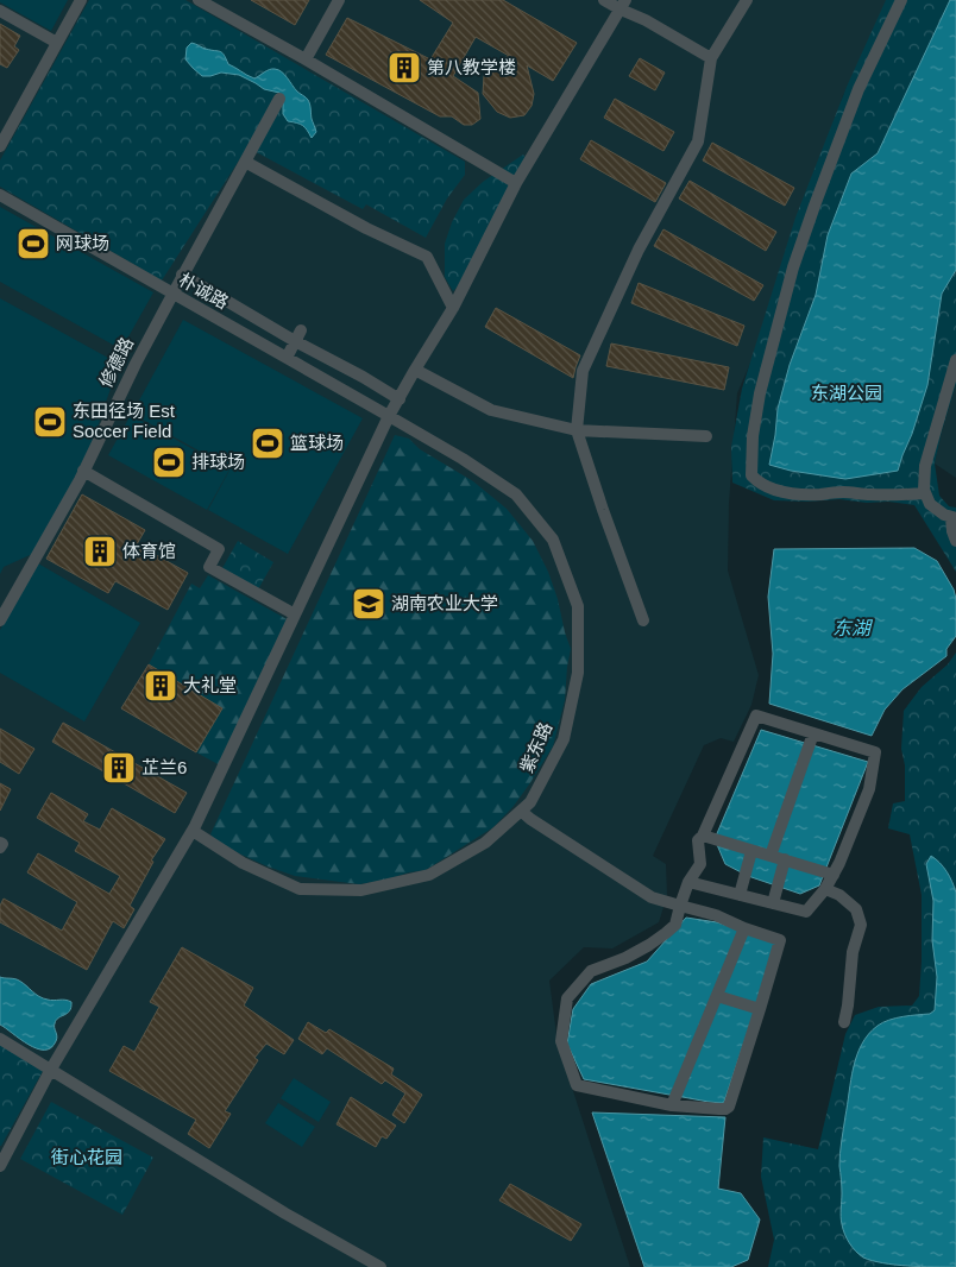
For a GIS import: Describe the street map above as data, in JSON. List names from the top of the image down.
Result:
{
  "streets": {
    "street": ["朴诚路", "修德路", "紫东路"]
  },
  "crossings": [
    ["朴诚路", "修德路"],
    ["朴诚路", "紫东路"]
  ],
  "water": ["东湖"],
  "parks": ["东湖公园", "街心花园"],
  "places": {
    "building": [
      "第八教学楼",
      "体育馆",
      "大礼堂",
      "芷兰6"
    ],
    "sports": [
      "网球场",
      "东田径场 Est Soccer Field",
      "篮球场",
      "排球场"
    ],
    "school or university": ["湖南农业大学"]
  }
}
